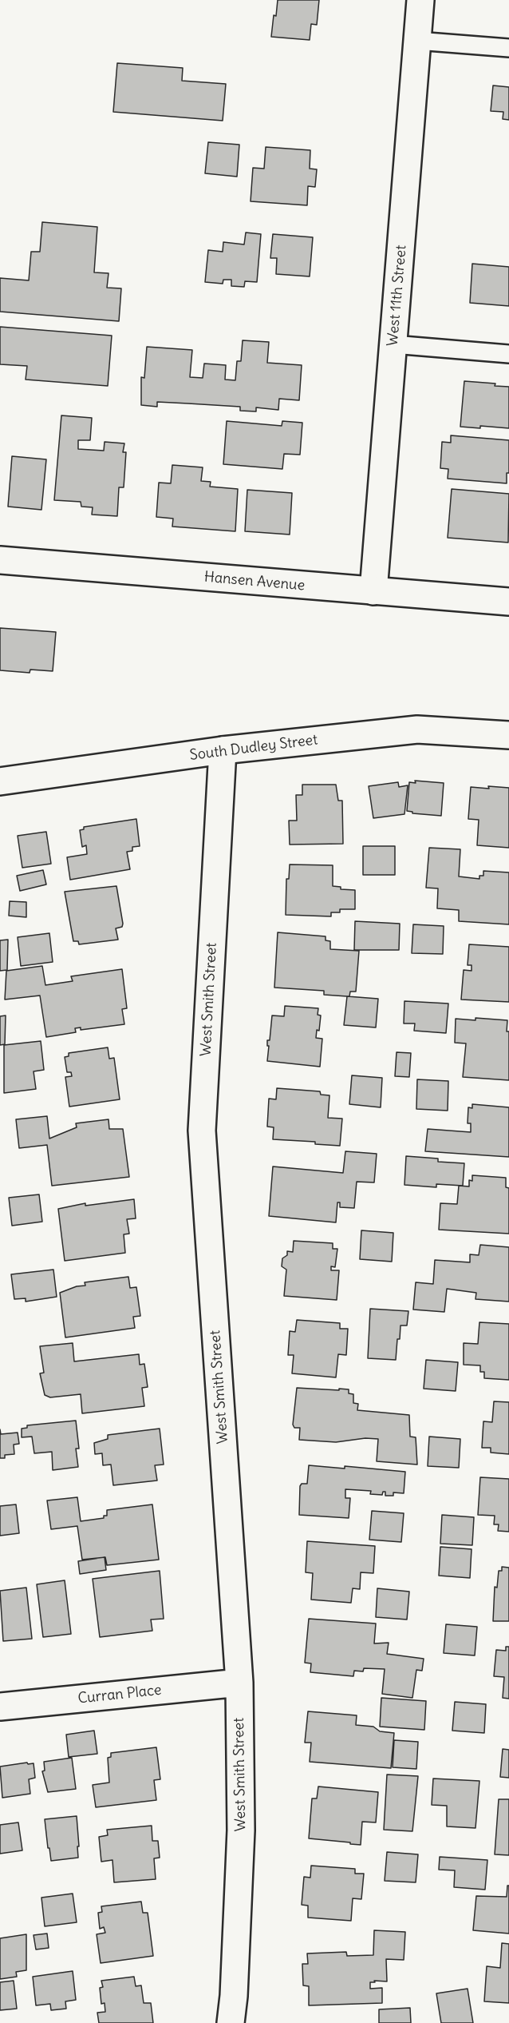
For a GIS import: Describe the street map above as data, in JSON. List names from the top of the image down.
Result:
{
  "streets": {
    "street": [
      "West 11th Street",
      "Hansen Avenue",
      "South Dudley Street",
      "West Smith Street",
      "Curran Place"
    ]
  },
  "crossings": [
    ["West 11th Street", "Hansen Avenue"],
    ["South Dudley Street", "West Smith Street"],
    ["West Smith Street", "Curran Place"]
  ]
}
